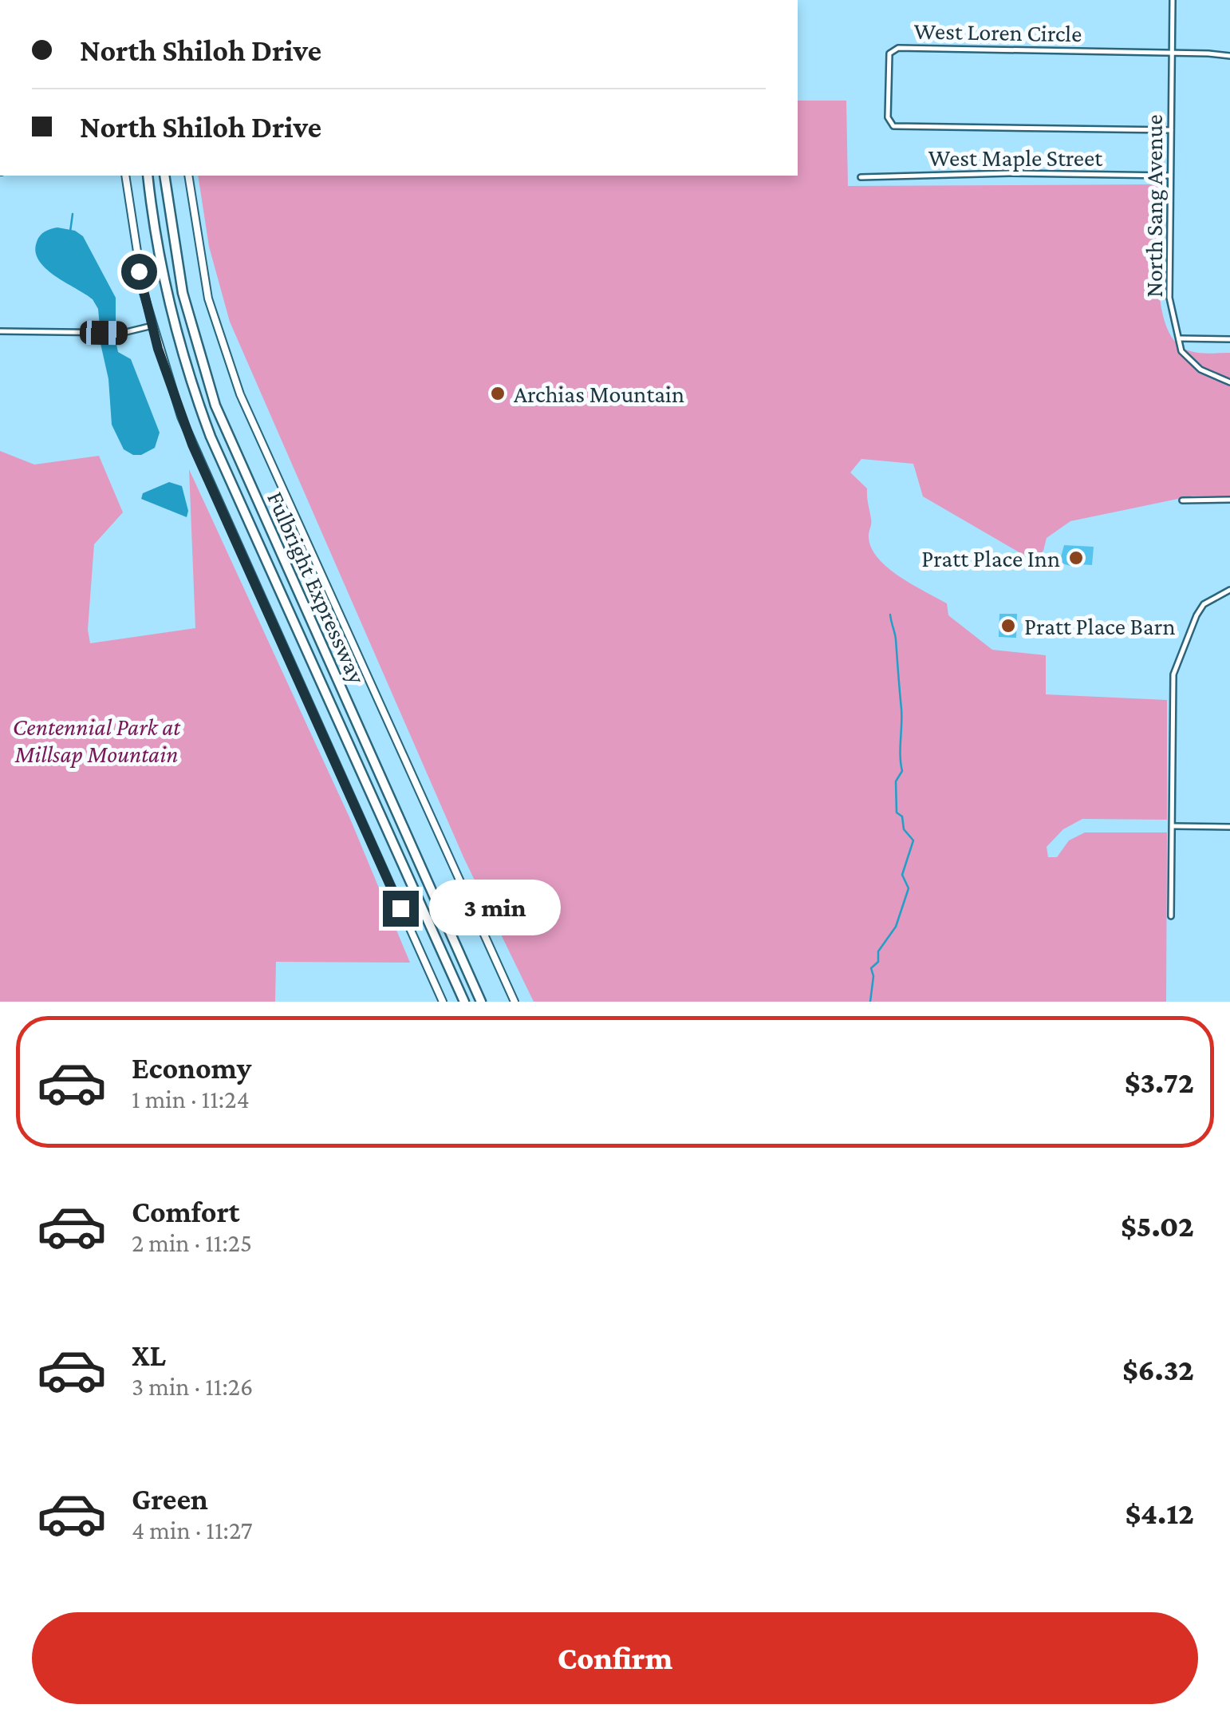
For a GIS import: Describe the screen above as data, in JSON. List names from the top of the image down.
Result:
{
  "streets": {
    "highway": ["Fulbright Expressway"],
    "street": ["West Loren Circle", "West Maple Street", "North Sang Avenue"]
  },
  "crossings": [
    ["West Loren Circle", "North Sang Avenue"],
    ["West Maple Street", "North Sang Avenue"]
  ],
  "parks": ["Centennial Park at Millsap Mountain"],
  "places": ["Archias Mountain", "Pratt Place Inn", "Pratt Place Barn"],
  "page": {
    "banner": ["North Shiloh Drive", "North Shiloh Drive"],
    "bubble": "3 min",
    "list": [
      {
        "name": "Economy",
        "note": "1 min · 11:24",
        "value": "$3.72"
      },
      {
        "name": "Comfort",
        "note": "2 min · 11:25",
        "value": "$5.02"
      },
      {
        "name": "XL",
        "note": "3 min · 11:26",
        "value": "$6.32"
      },
      {
        "name": "Green",
        "note": "4 min · 11:27",
        "value": "$4.12"
      }
    ],
    "buttons": "Confirm"
  }
}
